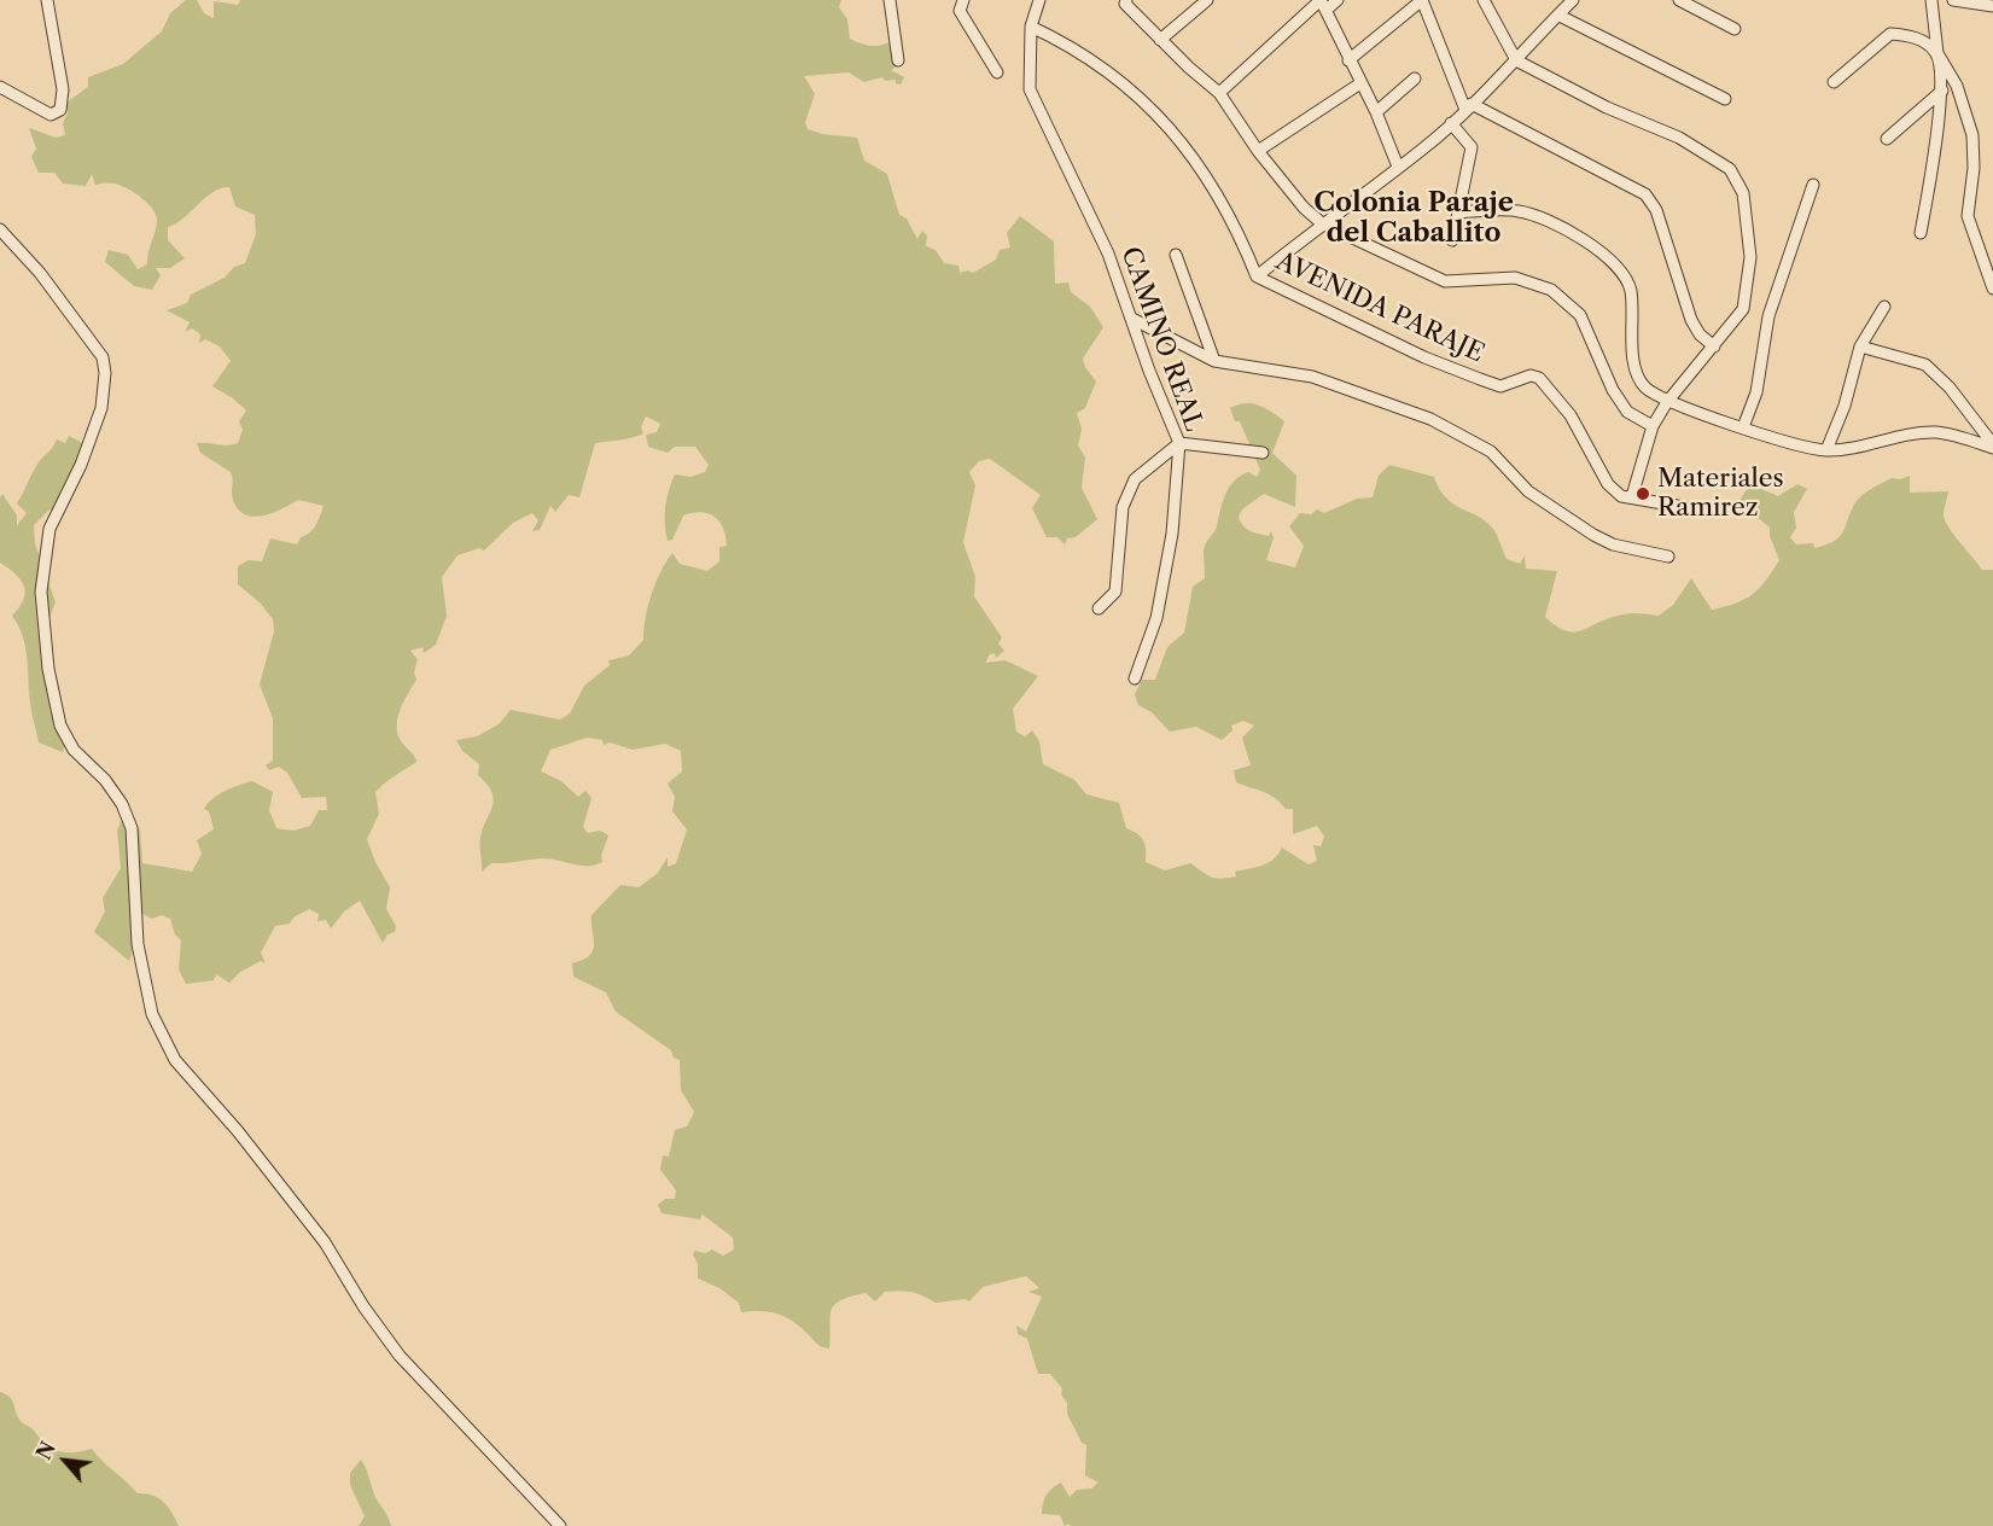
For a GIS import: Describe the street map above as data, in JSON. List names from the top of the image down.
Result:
{
  "streets": {
    "street": ["AVENIDA PARAJE", "CAMINO REAL"]
  },
  "crossings": [
    ["AVENIDA PARAJE", "CAMINO REAL"]
  ],
  "districts": ["Colonia Paraje del Caballito"],
  "places": ["Materiales Ramirez"],
  "north": "top left"
}
